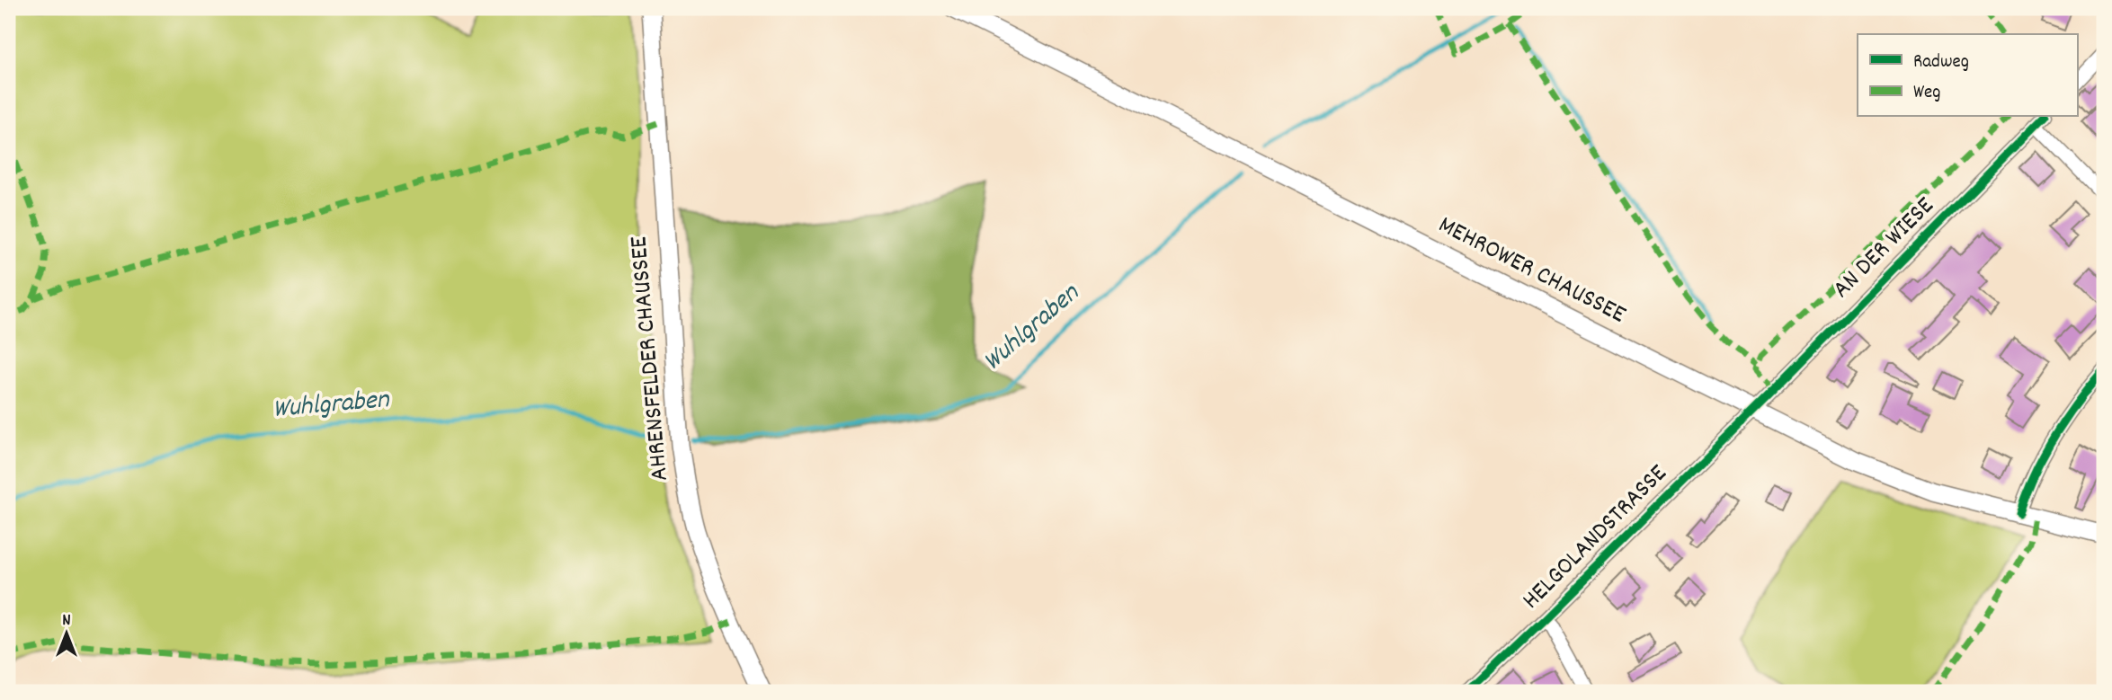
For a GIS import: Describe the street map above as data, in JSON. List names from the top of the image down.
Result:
{
  "streets": {
    "main road": ["MEHROWER CHAUSSEE", "AHRENSFELDER CHAUSSEE"],
    "street": ["AN DER WIESE", "HELGOLANDSTRASSE"]
  },
  "crossings": [
    ["AN DER WIESE", "MEHROWER CHAUSSEE"],
    ["AN DER WIESE", "HELGOLANDSTRASSE"],
    ["MEHROWER CHAUSSEE", "HELGOLANDSTRASSE"]
  ],
  "water": ["Wuhlgraben"],
  "legend": ["Radweg", "Weg"],
  "north": "top"
}
